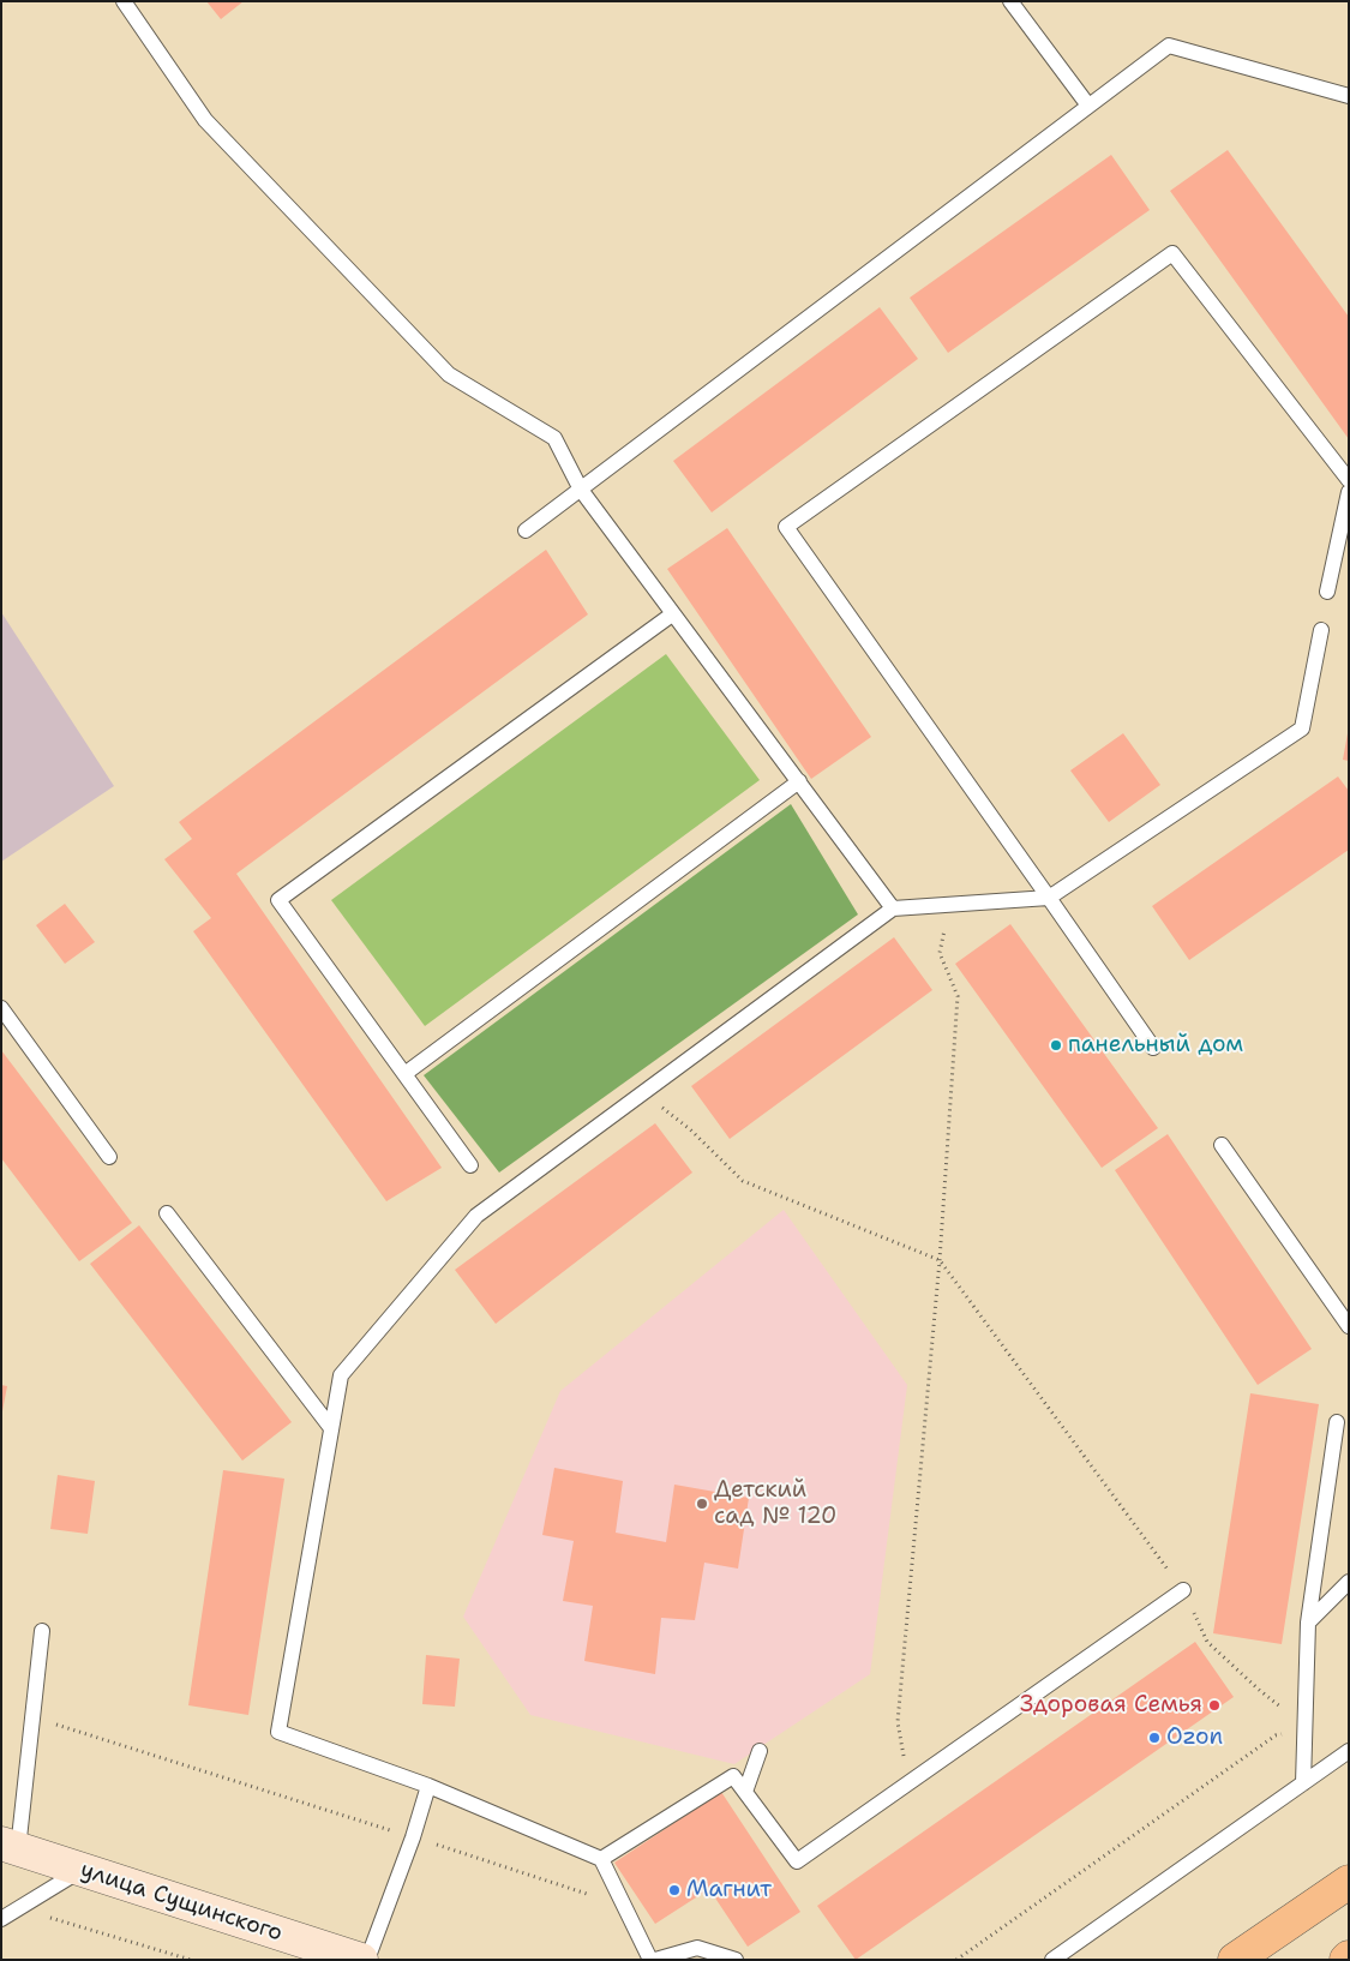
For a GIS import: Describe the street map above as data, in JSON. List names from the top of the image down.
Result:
{
  "streets": {
    "street": ["улица Сущинского"]
  },
  "places": [
    "панельный дом",
    "Детский сад № 120",
    "Здоровая Семья",
    "Ozon",
    "Магнит"
  ]
}
